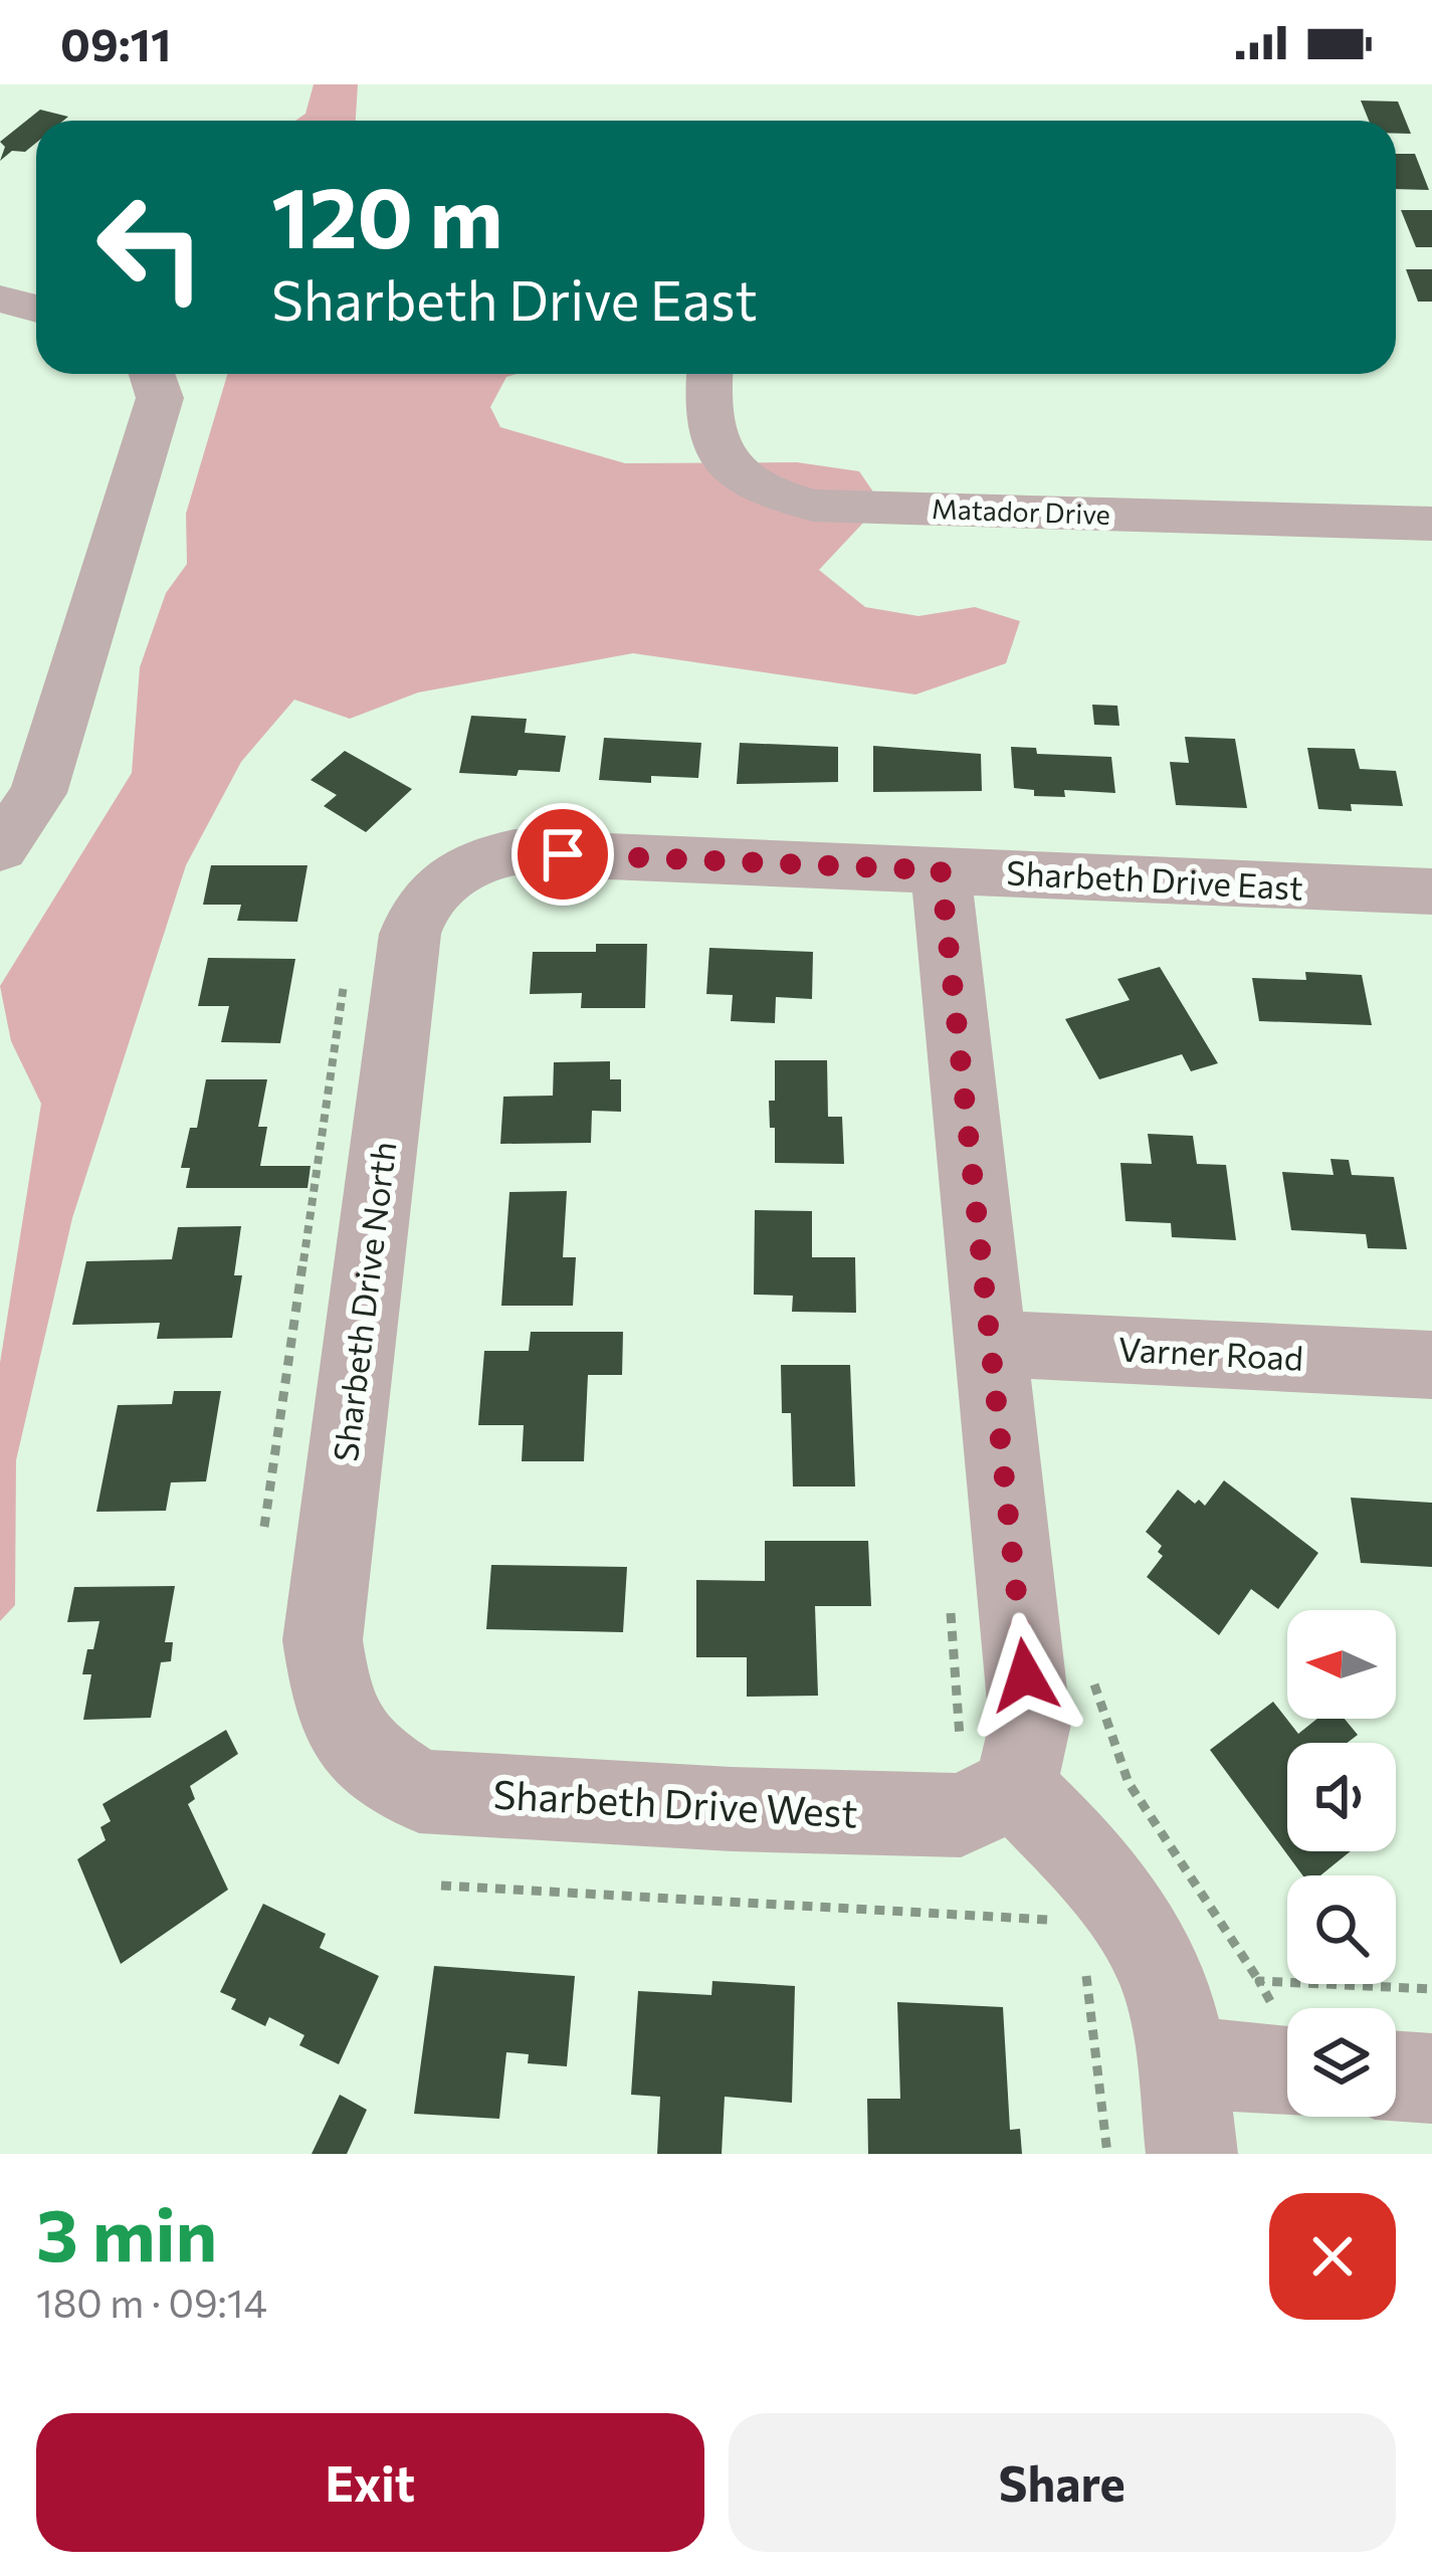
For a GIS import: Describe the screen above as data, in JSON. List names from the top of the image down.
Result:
{
  "streets": {
    "street": [
      "Matador Drive",
      "Sharbeth Drive East",
      "Sharbeth Drive North",
      "Varner Road",
      "Sharbeth Drive West"
    ]
  },
  "crossings": [
    ["Sharbeth Drive East", "Sharbeth Drive North"],
    ["Sharbeth Drive North", "Sharbeth Drive West"]
  ],
  "north": "left",
  "page": {
    "status": "09:11",
    "turn": ["120 m", "Sharbeth Drive East"],
    "heading": ["3 min", "180 m · 09:14"],
    "buttons": ["Exit", "Share"]
  }
}
